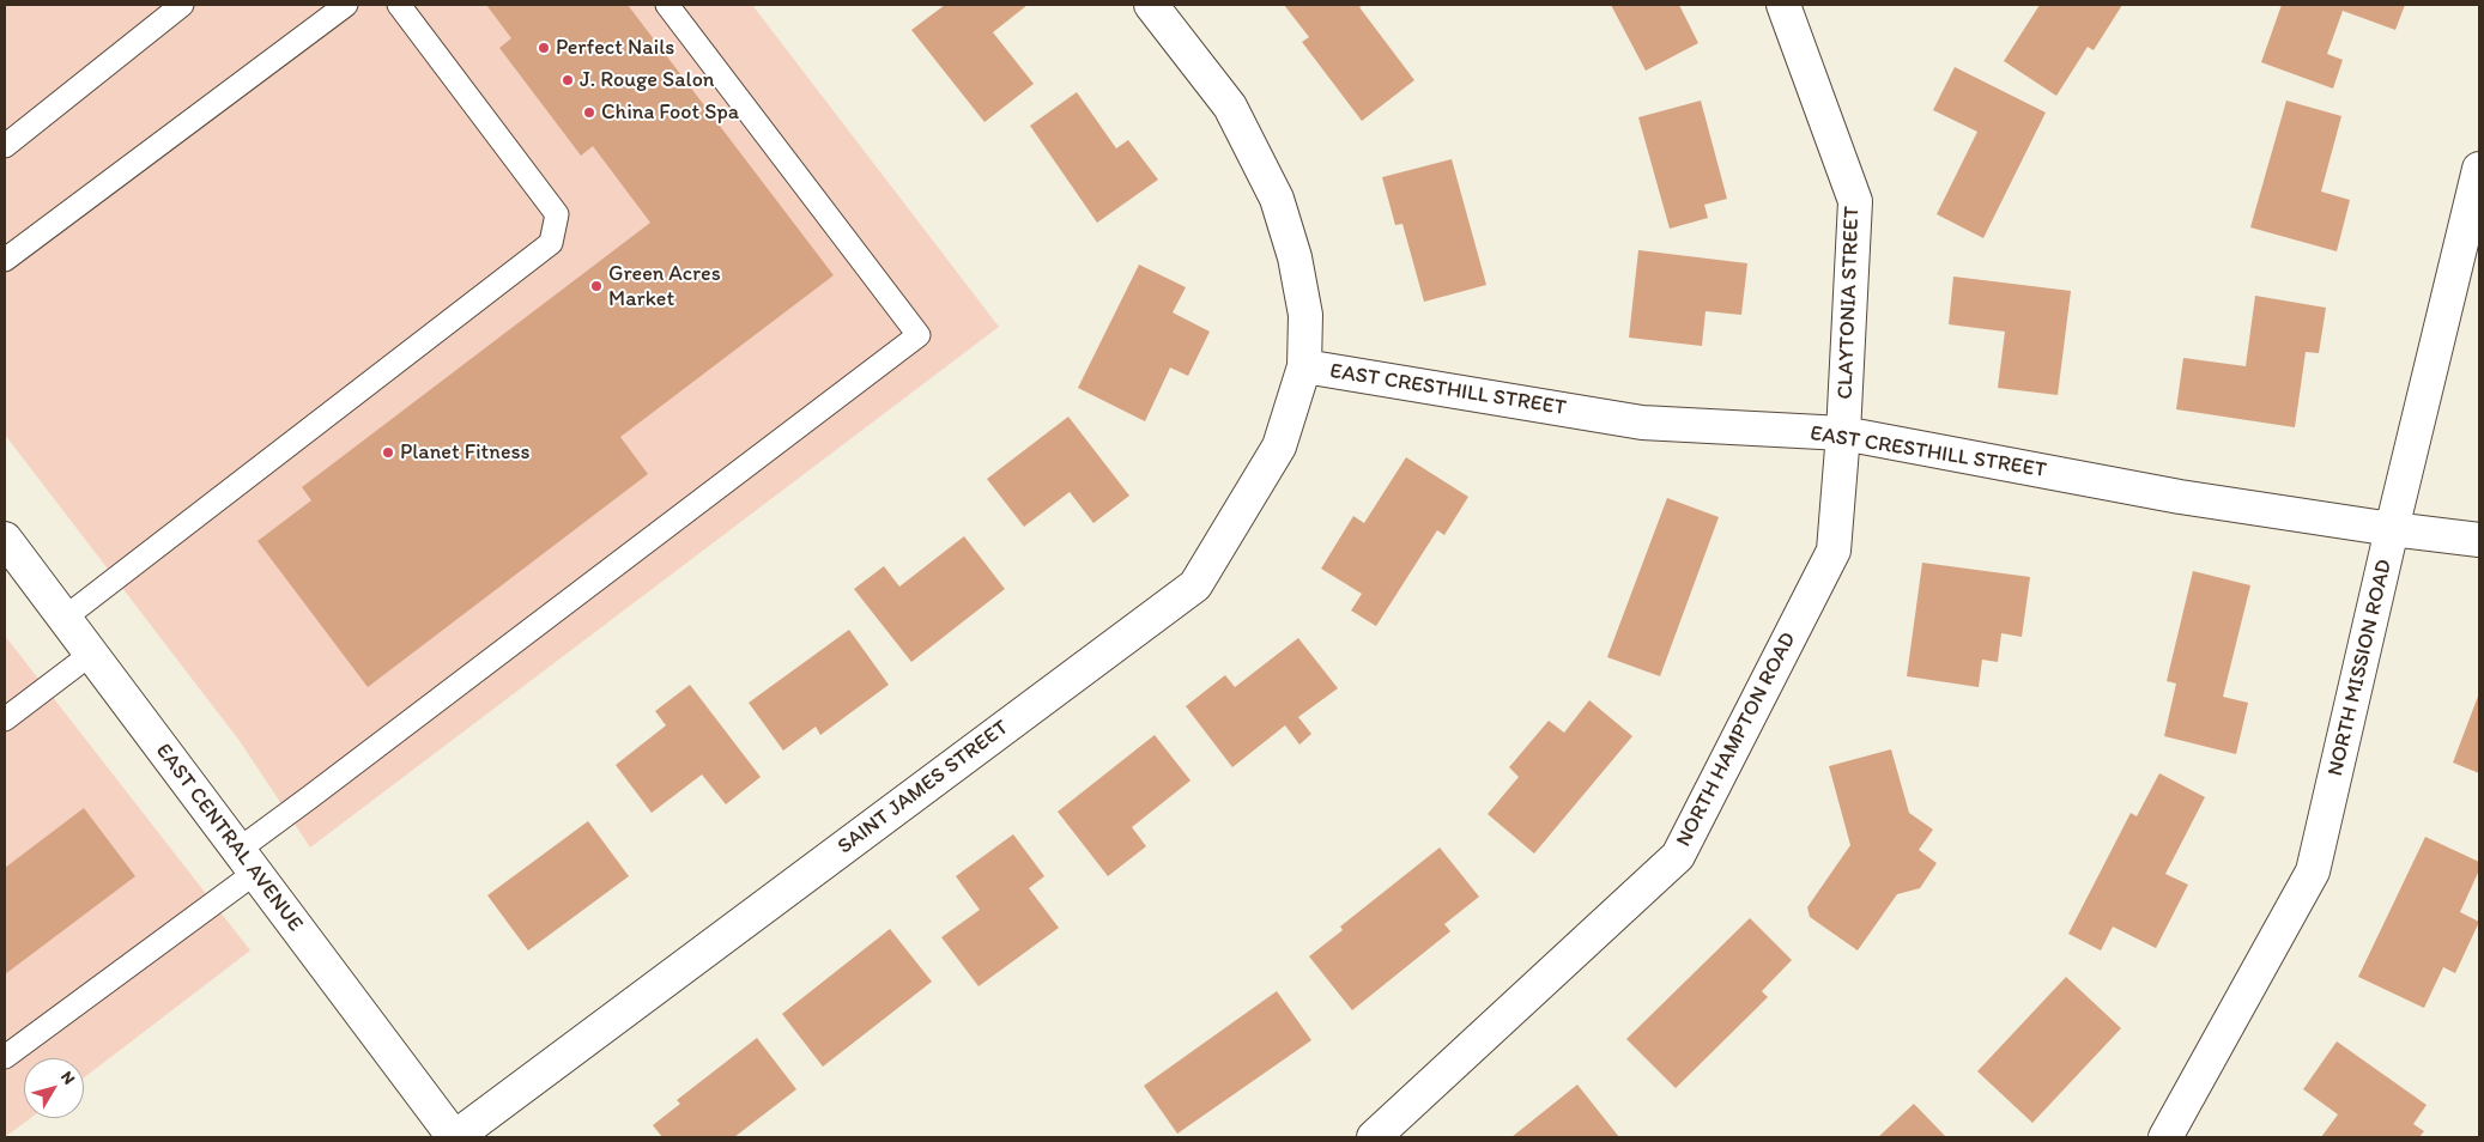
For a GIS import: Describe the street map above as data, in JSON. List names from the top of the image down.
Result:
{
  "streets": {
    "street": [
      "CLAYTONIA STREET",
      "EAST CRESTHILL STREET",
      "NORTH MISSION ROAD",
      "NORTH HAMPTON ROAD",
      "SAINT JAMES STREET",
      "EAST CENTRAL AVENUE"
    ]
  },
  "crossings": [
    ["CLAYTONIA STREET", "EAST CRESTHILL STREET"],
    ["CLAYTONIA STREET", "NORTH HAMPTON ROAD"],
    ["EAST CRESTHILL STREET", "NORTH MISSION ROAD"],
    ["EAST CRESTHILL STREET", "NORTH HAMPTON ROAD"],
    ["EAST CRESTHILL STREET", "SAINT JAMES STREET"],
    ["SAINT JAMES STREET", "EAST CENTRAL AVENUE"]
  ],
  "places": [
    "Perfect Nails",
    "J. Rouge Salon",
    "China Foot Spa",
    "Green Acres Market",
    "Planet Fitness"
  ],
  "north": "top right"
}
